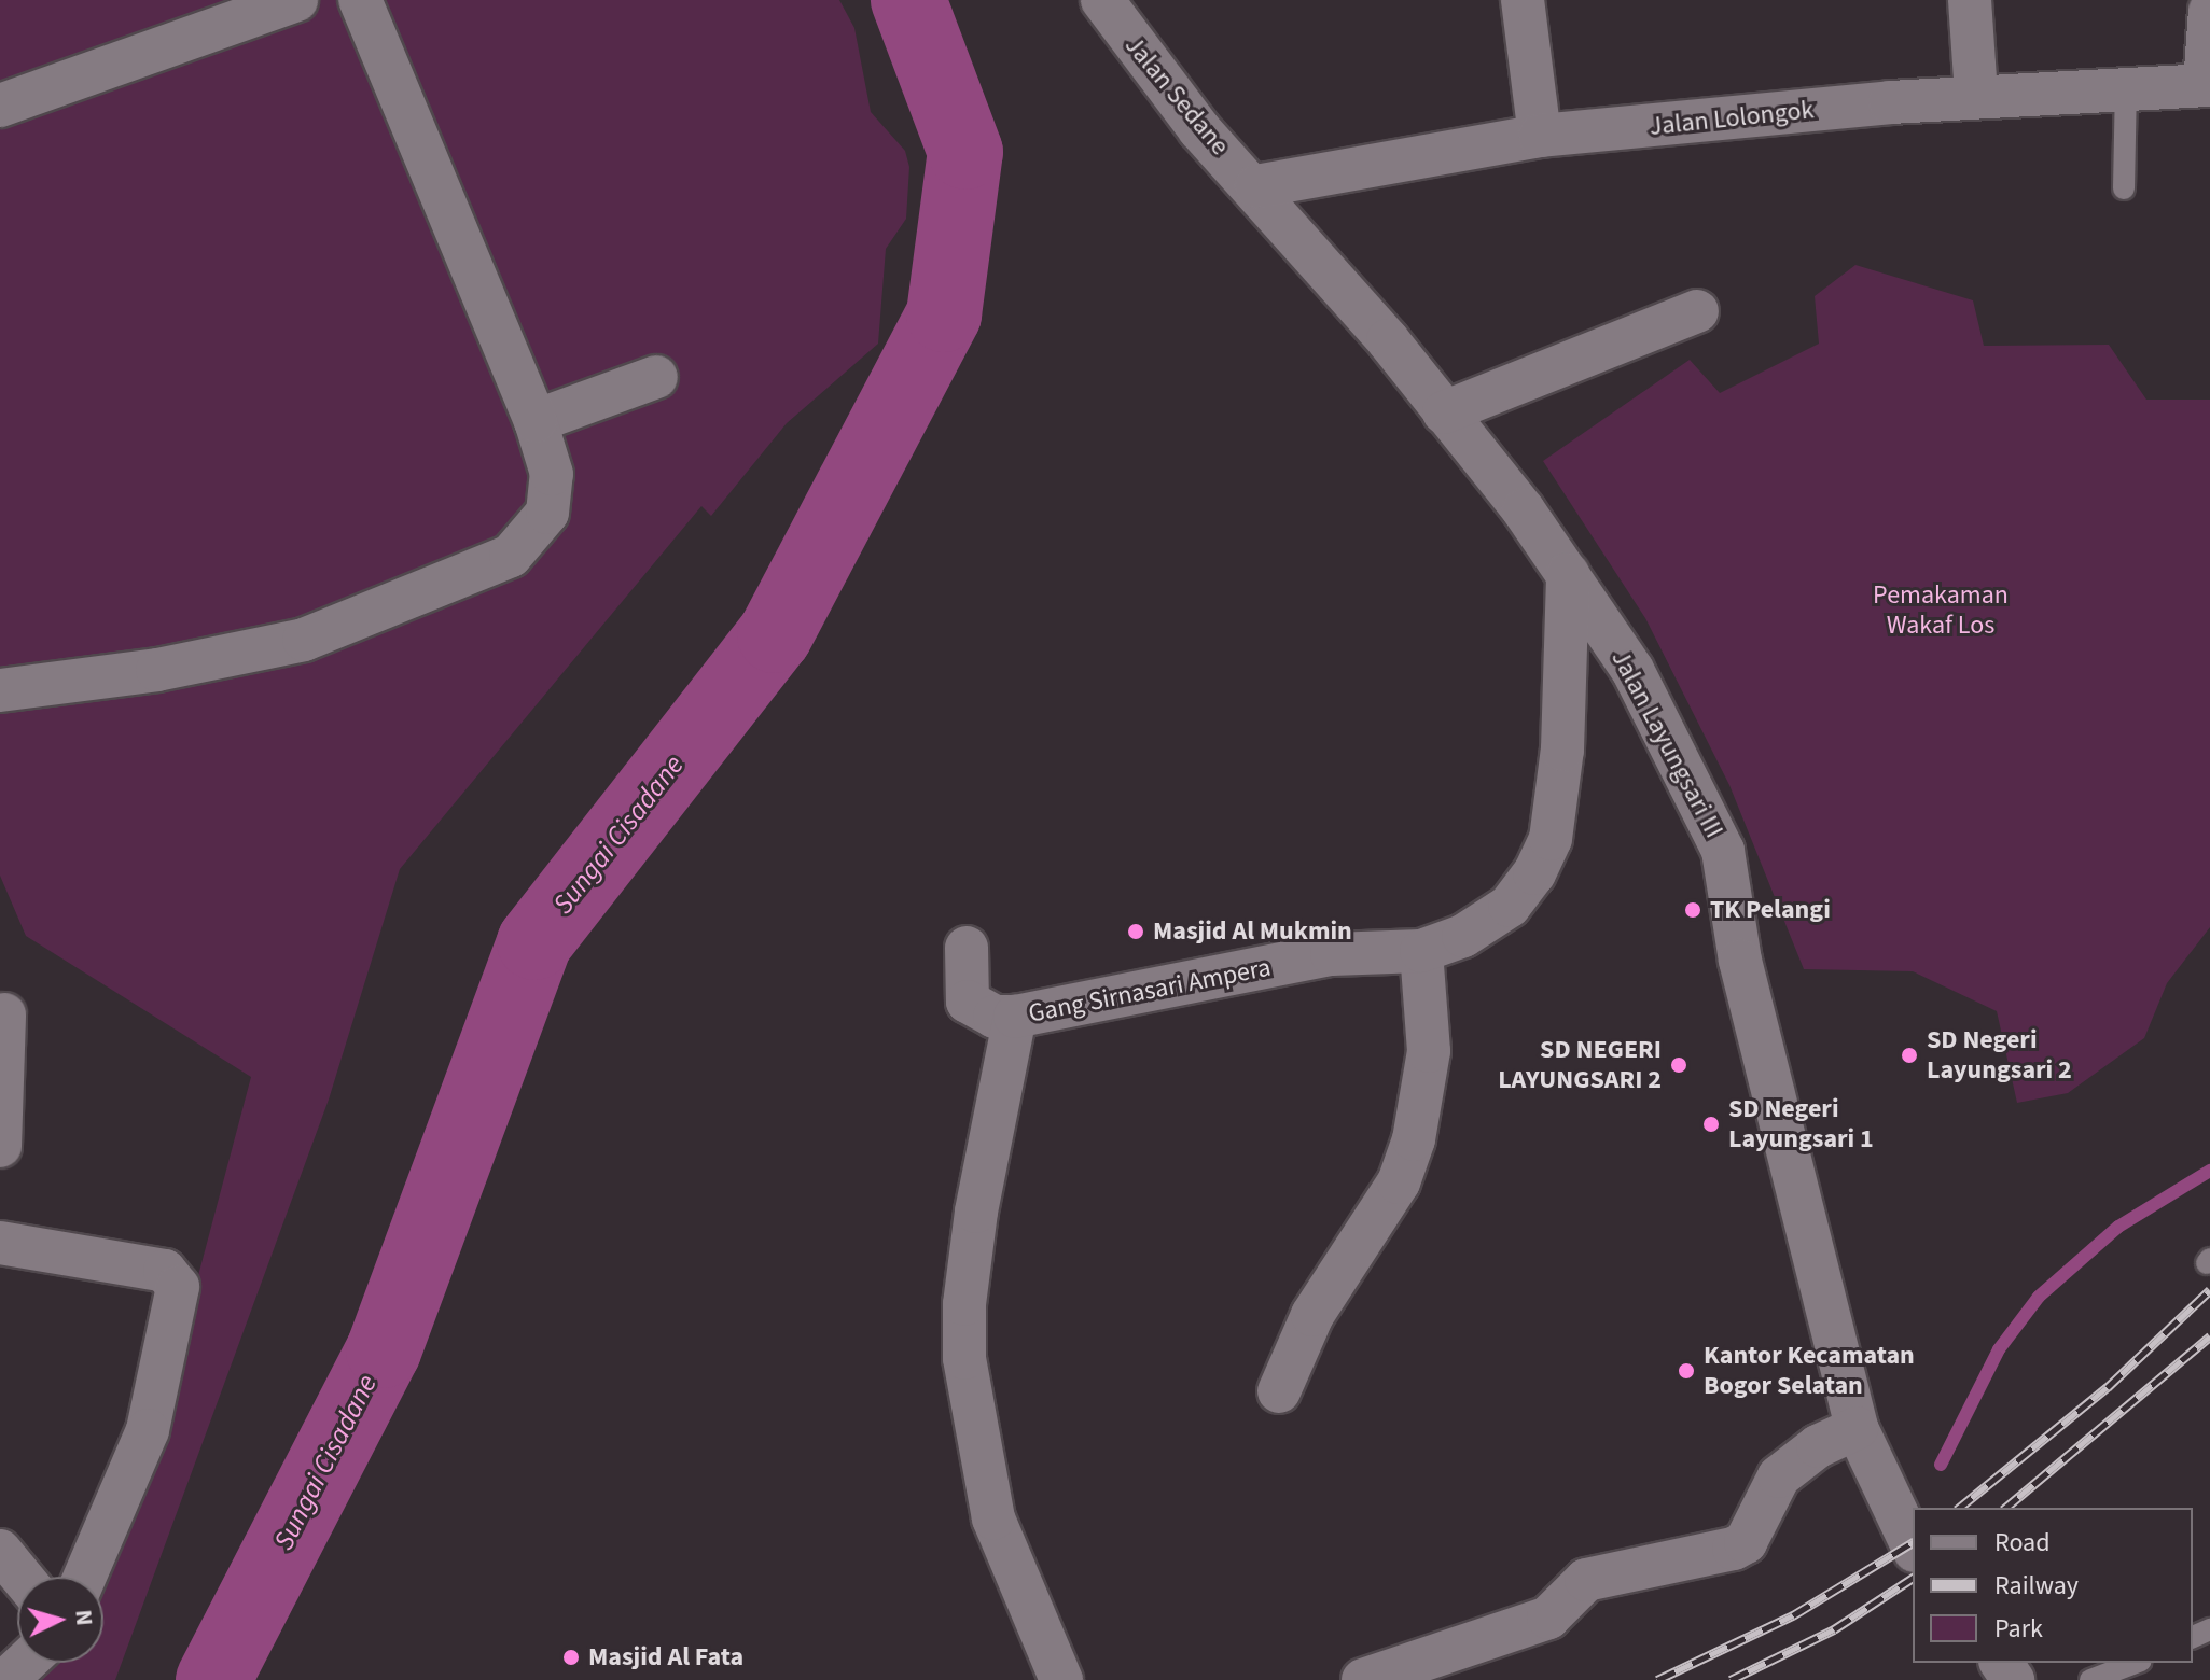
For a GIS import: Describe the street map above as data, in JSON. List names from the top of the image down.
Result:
{
  "streets": {
    "street": [
      "Jalan Sedane",
      "Jalan Lolongok",
      "Jalan Layungsari III",
      "Gang Sirnasari Ampera"
    ]
  },
  "crossings": [
    ["Jalan Sedane", "Jalan Lolongok"],
    ["Jalan Sedane", "Jalan Layungsari III"],
    ["Jalan Lolongok", "Jalan Layungsari III"],
    ["Jalan Layungsari III", "Gang Sirnasari Ampera"]
  ],
  "water": ["Sungai Cisadane"],
  "parks": ["Pemakaman Wakaf Los"],
  "places": [
    "TK Pelangi",
    "Masjid Al Mukmin",
    "SD Negeri Layungsari 2",
    "SD NEGERI LAYUNGSARI 2",
    "SD Negeri Layungsari 1",
    "Kantor Kecamatan Bogor Selatan",
    "Masjid Al Fata"
  ],
  "legend": ["Road", "Railway", "Park"],
  "north": "right"
}
